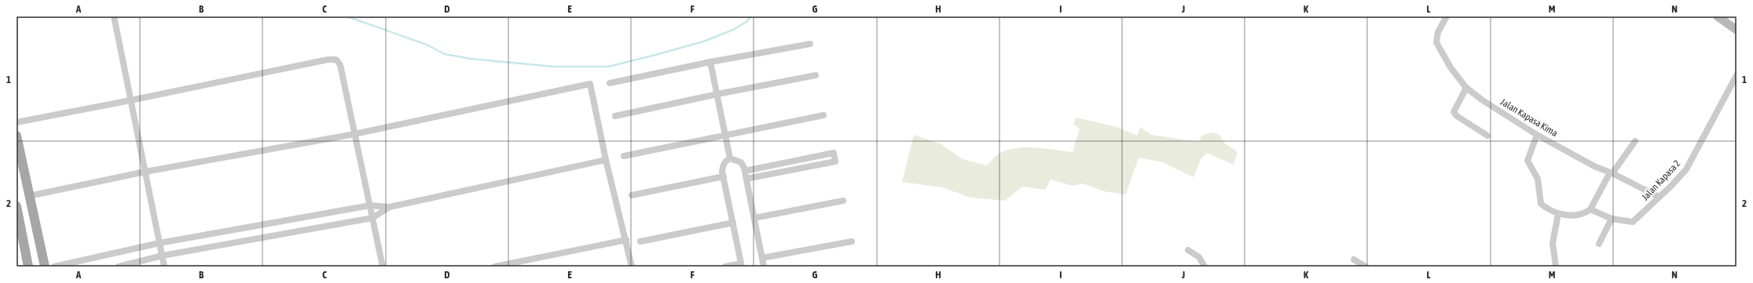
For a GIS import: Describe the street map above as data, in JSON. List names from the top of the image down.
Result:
{
  "streets": {
    "street": ["Jalan Kapasa Kima", "Jalan Kapasa 2"]
  },
  "crossings": [
    ["Jalan Kapasa Kima", "Jalan Kapasa 2"]
  ],
  "grid": {
    "columns": [
      "A",
      "B",
      "C",
      "D",
      "E",
      "F",
      "G",
      "H",
      "I",
      "J",
      "K",
      "L",
      "M",
      "N"
    ],
    "rows": ["1", "2"]
  }
}
